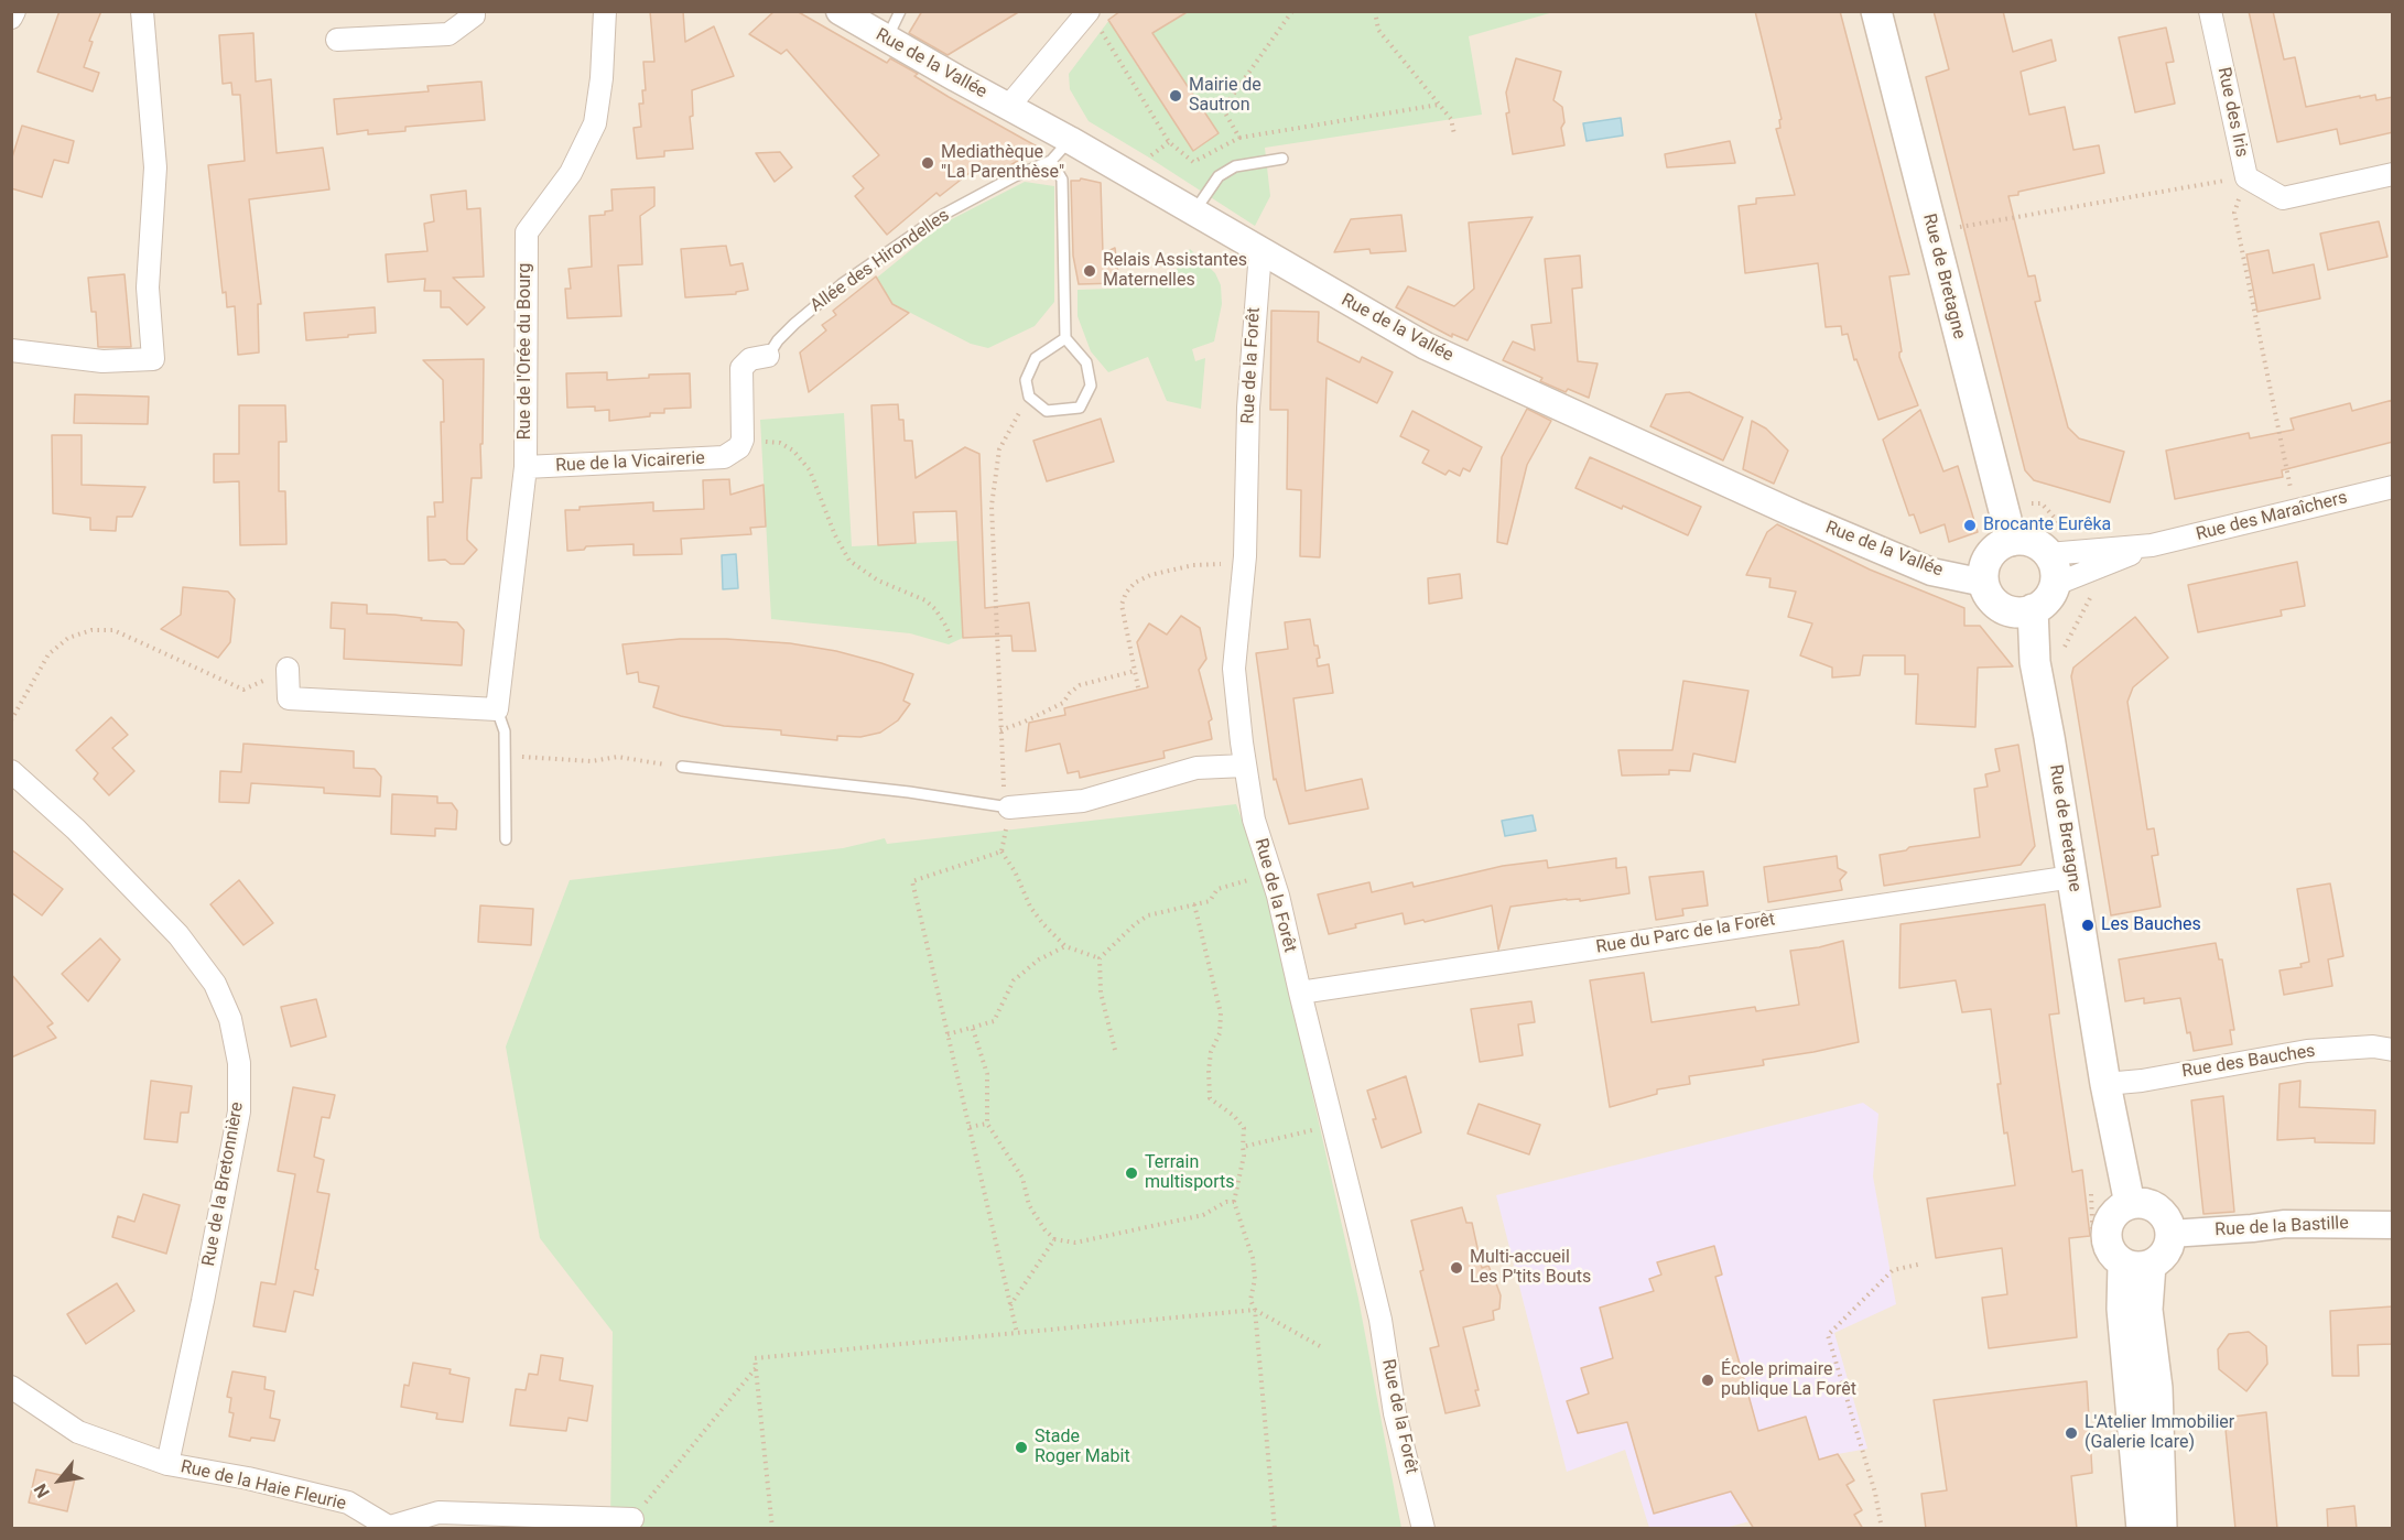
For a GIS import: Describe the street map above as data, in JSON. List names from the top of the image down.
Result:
{
  "streets": {
    "main road": ["Rue de Bretagne"],
    "street": [
      "Rue de la Vallée",
      "Rue des Iris",
      "Rue de l'Orée du Bourg",
      "Rue de la Forêt",
      "Rue de la Vicairerie",
      "Rue des Maraîchers",
      "Rue du Parc de la Forêt",
      "Rue des Bauches",
      "Rue de la Bretonnière",
      "Rue de la Bastille",
      "Rue de la Haie Fleurie"
    ],
    "lane": ["Allée des Hirondelles"]
  },
  "crossings": [
    ["Rue de la Vallée", "Allée des Hirondelles"],
    ["Rue de la Vallée", "Rue de Bretagne"],
    ["Rue de la Vallée", "Rue de la Forêt"],
    ["Rue de la Vallée", "Rue des Maraîchers"],
    ["Allée des Hirondelles", "Rue de la Vicairerie"],
    ["Rue de Bretagne", "Rue des Maraîchers"],
    ["Rue de Bretagne", "Rue du Parc de la Forêt"],
    ["Rue de Bretagne", "Rue des Bauches"],
    ["Rue de Bretagne", "Rue de la Bastille"],
    ["Rue de l'Orée du Bourg", "Rue de la Vicairerie"],
    ["Rue de la Forêt", "Rue du Parc de la Forêt"],
    ["Rue de la Bretonnière", "Rue de la Haie Fleurie"]
  ],
  "places": [
    "Mairie de Sautron",
    "Mediathèque \"La Parenthèse\"",
    "Relais Assistantes Maternelles",
    "Brocante Eurêka",
    "Les Bauches",
    "Terrain multisports",
    "Multi-accueil Les P'tits Bouts",
    "École primaire publique La Forêt",
    "L'Atelier Immobilier (Galerie Icare)",
    "Stade Roger Mabit"
  ],
  "north": "bottom left"
}
